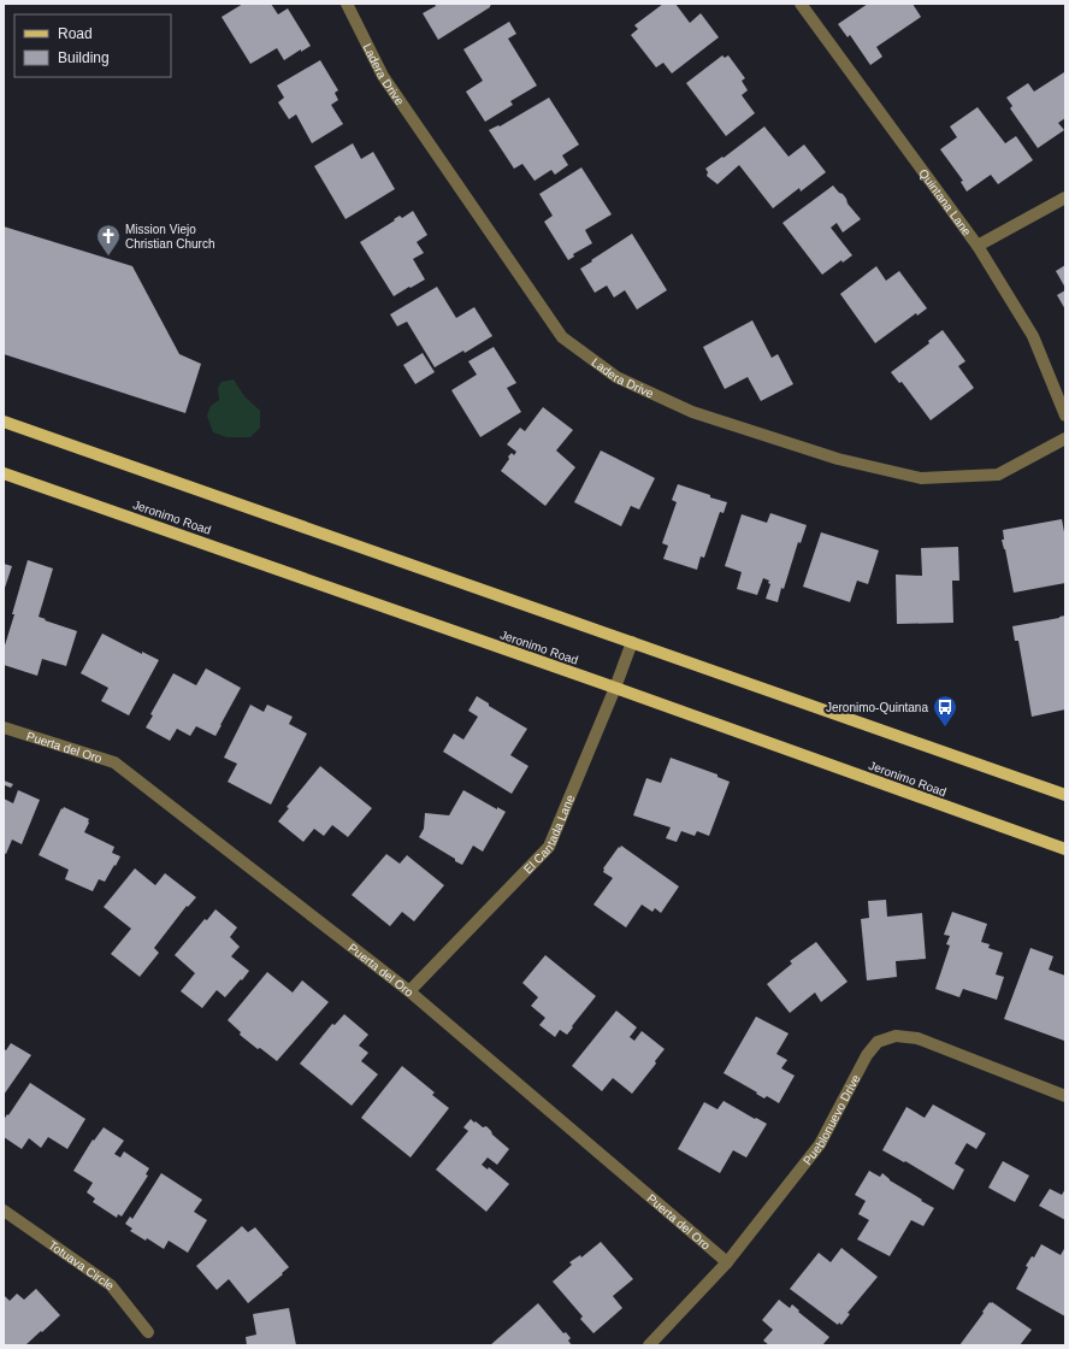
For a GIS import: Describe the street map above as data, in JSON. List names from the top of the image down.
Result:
{
  "streets": {
    "main road": ["Jeronimo Road"],
    "street": [
      "Ladera Drive",
      "Quintana Lane",
      "Puerta del Oro",
      "El Cantada Lane",
      "Pueblonuevo Drive",
      "Totuava Circle"
    ]
  },
  "crossings": [
    ["Jeronimo Road", "El Cantada Lane"],
    ["Puerta del Oro", "El Cantada Lane"],
    ["Puerta del Oro", "Pueblonuevo Drive"]
  ],
  "places": {
    "church": ["Mission Viejo Christian Church"],
    "bus stop": ["Jeronimo-Quintana"]
  },
  "legend": ["Road", "Building"]
}
